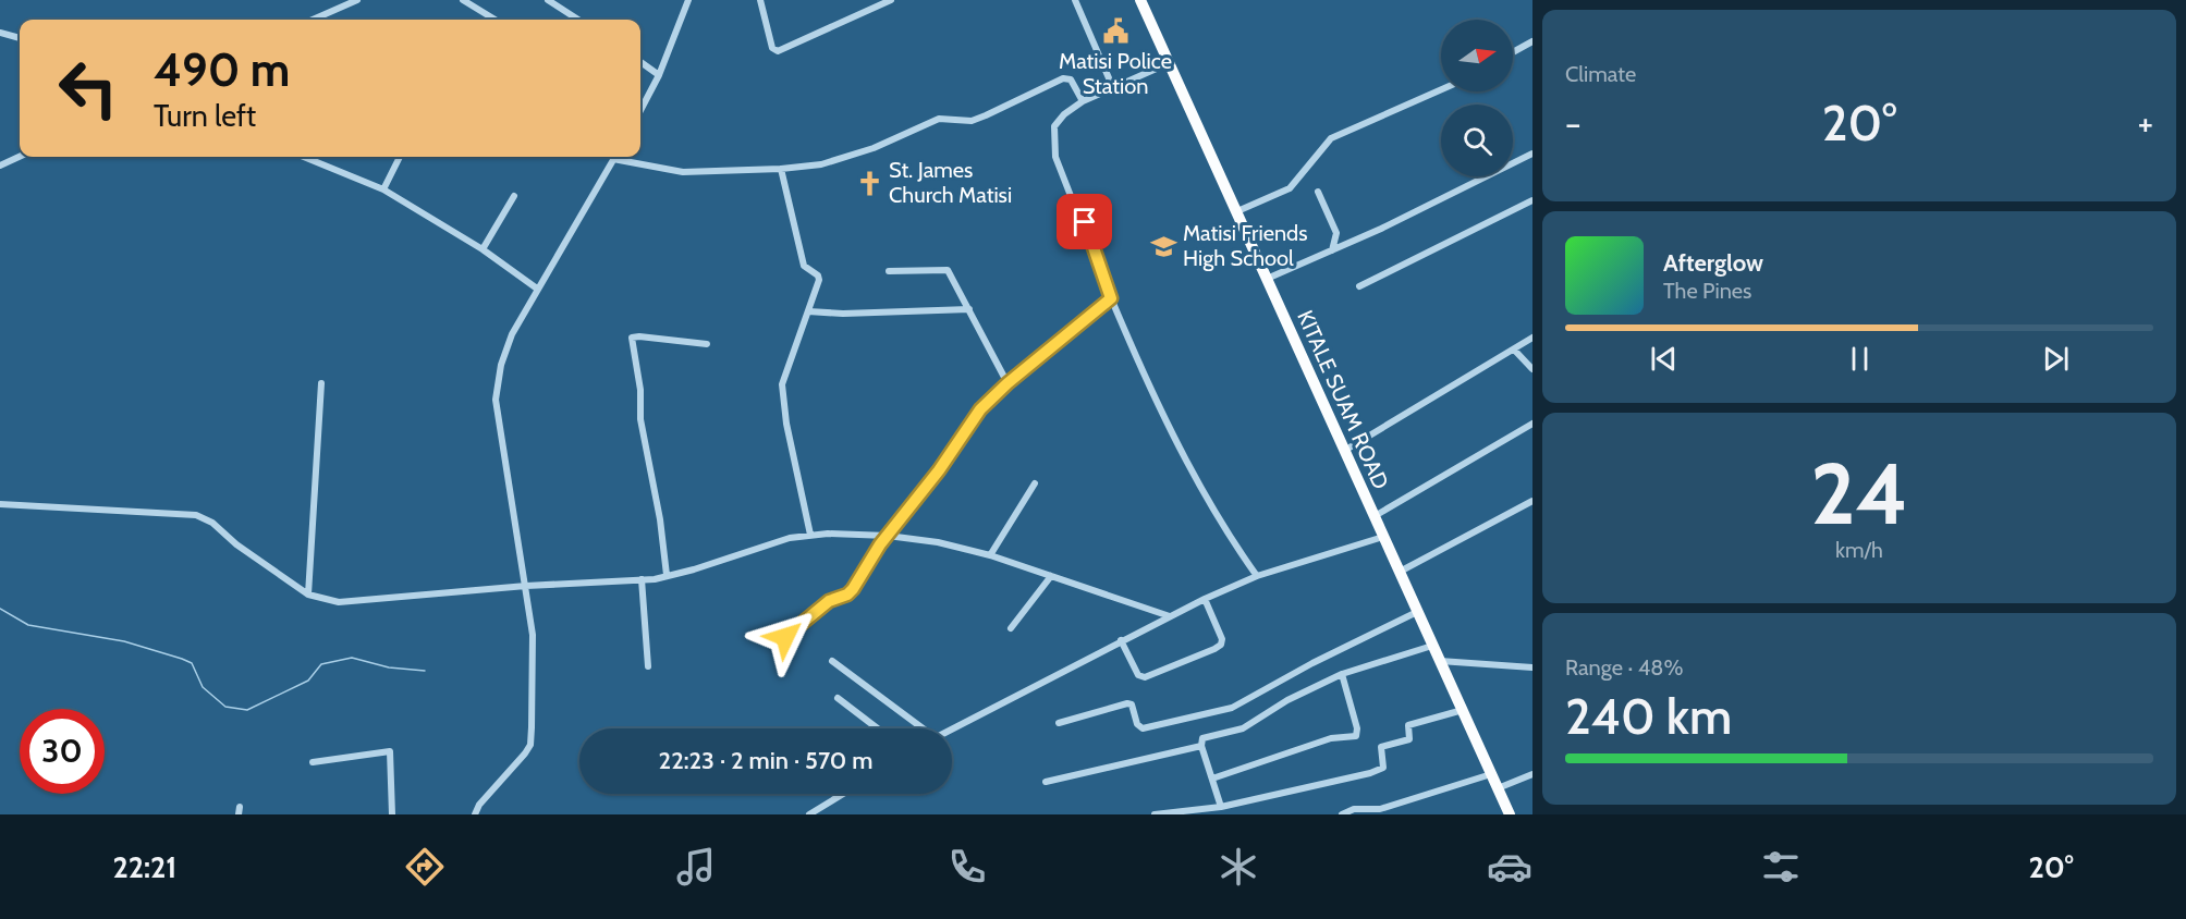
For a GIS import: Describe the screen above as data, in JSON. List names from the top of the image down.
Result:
{
  "streets": {
    "highway": ["KITALE SUAM ROAD"]
  },
  "places": {
    "public building": ["Matisi Police Station"],
    "church": ["St. James Church Matisi"],
    "school or university": ["Matisi Friends High School"]
  },
  "north": "right",
  "page": {
    "tile": [
      "Climate",
      ["24", "km/h"],
      ["Range · 48%", "240 km"]
    ],
    "turn": ["490 m", "Turn left"],
    "heat": ["−", "20°", "+"],
    "song": ["Afterglow", "The Pines"],
    "limit": "30",
    "trip": "22:23 · 2 min · 570 m",
    "tabs": ["22:21", "20°"]
  }
}
